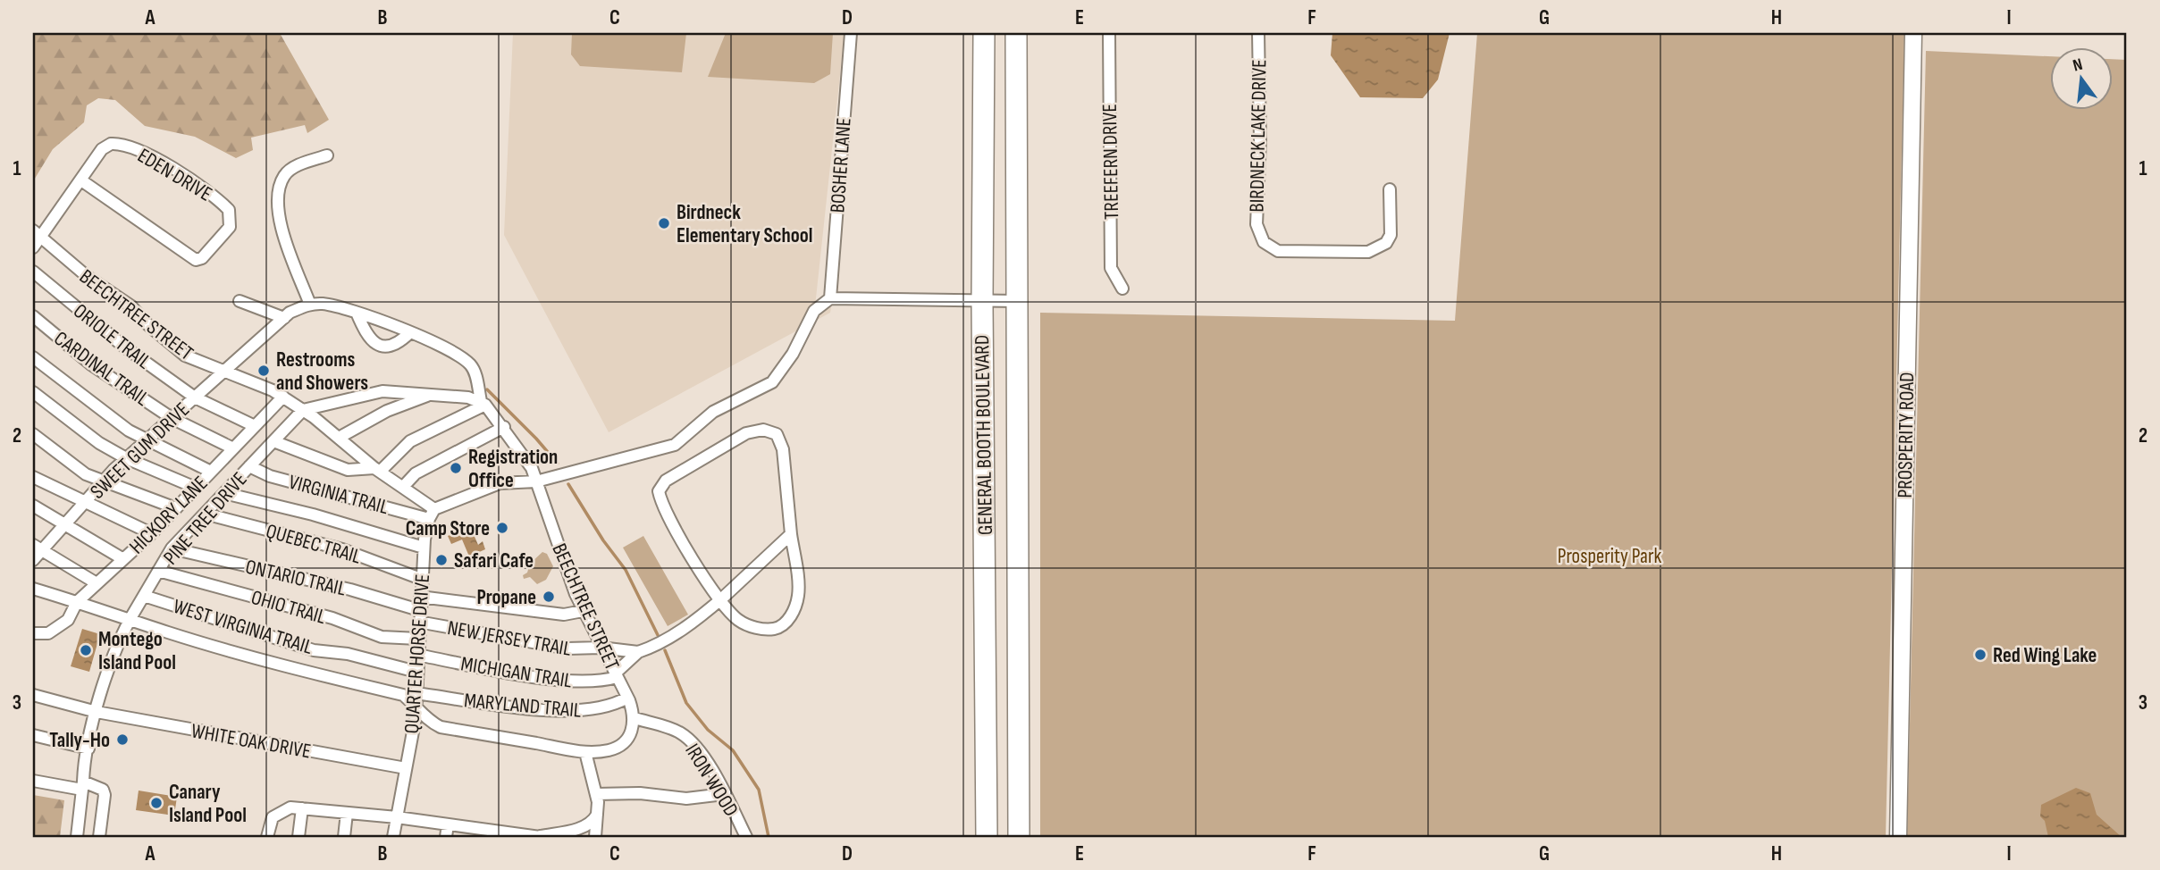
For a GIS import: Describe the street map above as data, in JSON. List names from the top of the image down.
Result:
{
  "streets": {
    "highway": ["GENERAL BOOTH BOULEVARD"],
    "street": [
      "BIRDNECK LAKE DRIVE",
      "TREEFERN DRIVE",
      "BOSHER LANE",
      "EDEN DRIVE",
      "BEECHTREE STREET",
      "ORIOLE TRAIL",
      "CARDINAL TRAIL",
      "PROSPERITY ROAD",
      "SWEET GUM DRIVE",
      "VIRGINIA TRAIL",
      "HICKORY LANE",
      "PINE TREE DRIVE",
      "QUEBEC TRAIL",
      "ONTARIO TRAIL",
      "OHIO TRAIL",
      "WEST VIRGINIA TRAIL",
      "NEW JERSEY TRAIL",
      "QUARTER HORSE DRIVE",
      "MICHIGAN TRAIL",
      "MARYLAND TRAIL",
      "WHITE OAK DRIVE",
      "IRON WOOD"
    ]
  },
  "crossings": [
    ["EDEN DRIVE", "BEECHTREE STREET"],
    ["BEECHTREE STREET", "SWEET GUM DRIVE"],
    ["BEECHTREE STREET", "VIRGINIA TRAIL"],
    ["BEECHTREE STREET", "HICKORY LANE"],
    ["BEECHTREE STREET", "PINE TREE DRIVE"],
    ["BEECHTREE STREET", "NEW JERSEY TRAIL"],
    ["BEECHTREE STREET", "QUARTER HORSE DRIVE"],
    ["BEECHTREE STREET", "MICHIGAN TRAIL"],
    ["BEECHTREE STREET", "MARYLAND TRAIL"],
    ["BEECHTREE STREET", "IRON WOOD"],
    ["ORIOLE TRAIL", "SWEET GUM DRIVE"],
    ["ORIOLE TRAIL", "HICKORY LANE"],
    ["CARDINAL TRAIL", "SWEET GUM DRIVE"],
    ["CARDINAL TRAIL", "HICKORY LANE"],
    ["VIRGINIA TRAIL", "PINE TREE DRIVE"],
    ["VIRGINIA TRAIL", "QUARTER HORSE DRIVE"],
    ["PINE TREE DRIVE", "QUEBEC TRAIL"],
    ["PINE TREE DRIVE", "ONTARIO TRAIL"],
    ["PINE TREE DRIVE", "OHIO TRAIL"],
    ["PINE TREE DRIVE", "WEST VIRGINIA TRAIL"],
    ["PINE TREE DRIVE", "WHITE OAK DRIVE"],
    ["QUEBEC TRAIL", "QUARTER HORSE DRIVE"],
    ["ONTARIO TRAIL", "NEW JERSEY TRAIL"],
    ["ONTARIO TRAIL", "QUARTER HORSE DRIVE"],
    ["OHIO TRAIL", "QUARTER HORSE DRIVE"],
    ["WEST VIRGINIA TRAIL", "QUARTER HORSE DRIVE"],
    ["NEW JERSEY TRAIL", "QUARTER HORSE DRIVE"],
    ["QUARTER HORSE DRIVE", "MICHIGAN TRAIL"],
    ["QUARTER HORSE DRIVE", "MARYLAND TRAIL"],
    ["QUARTER HORSE DRIVE", "WHITE OAK DRIVE"]
  ],
  "parks": ["Prosperity Park"],
  "places": [
    "Birdneck Elementary School",
    "Restrooms and Showers",
    "Registration Office",
    "Camp Store",
    "Safari Cafe",
    "Propane",
    "Montego Island Pool",
    "Red Wing Lake",
    "Tally-Ho",
    "Canary Island Pool"
  ],
  "north": "top",
  "grid": {
    "columns": [
      "A",
      "B",
      "C",
      "D",
      "E",
      "F",
      "G",
      "H",
      "I"
    ],
    "rows": ["1", "2", "3"]
  }
}
